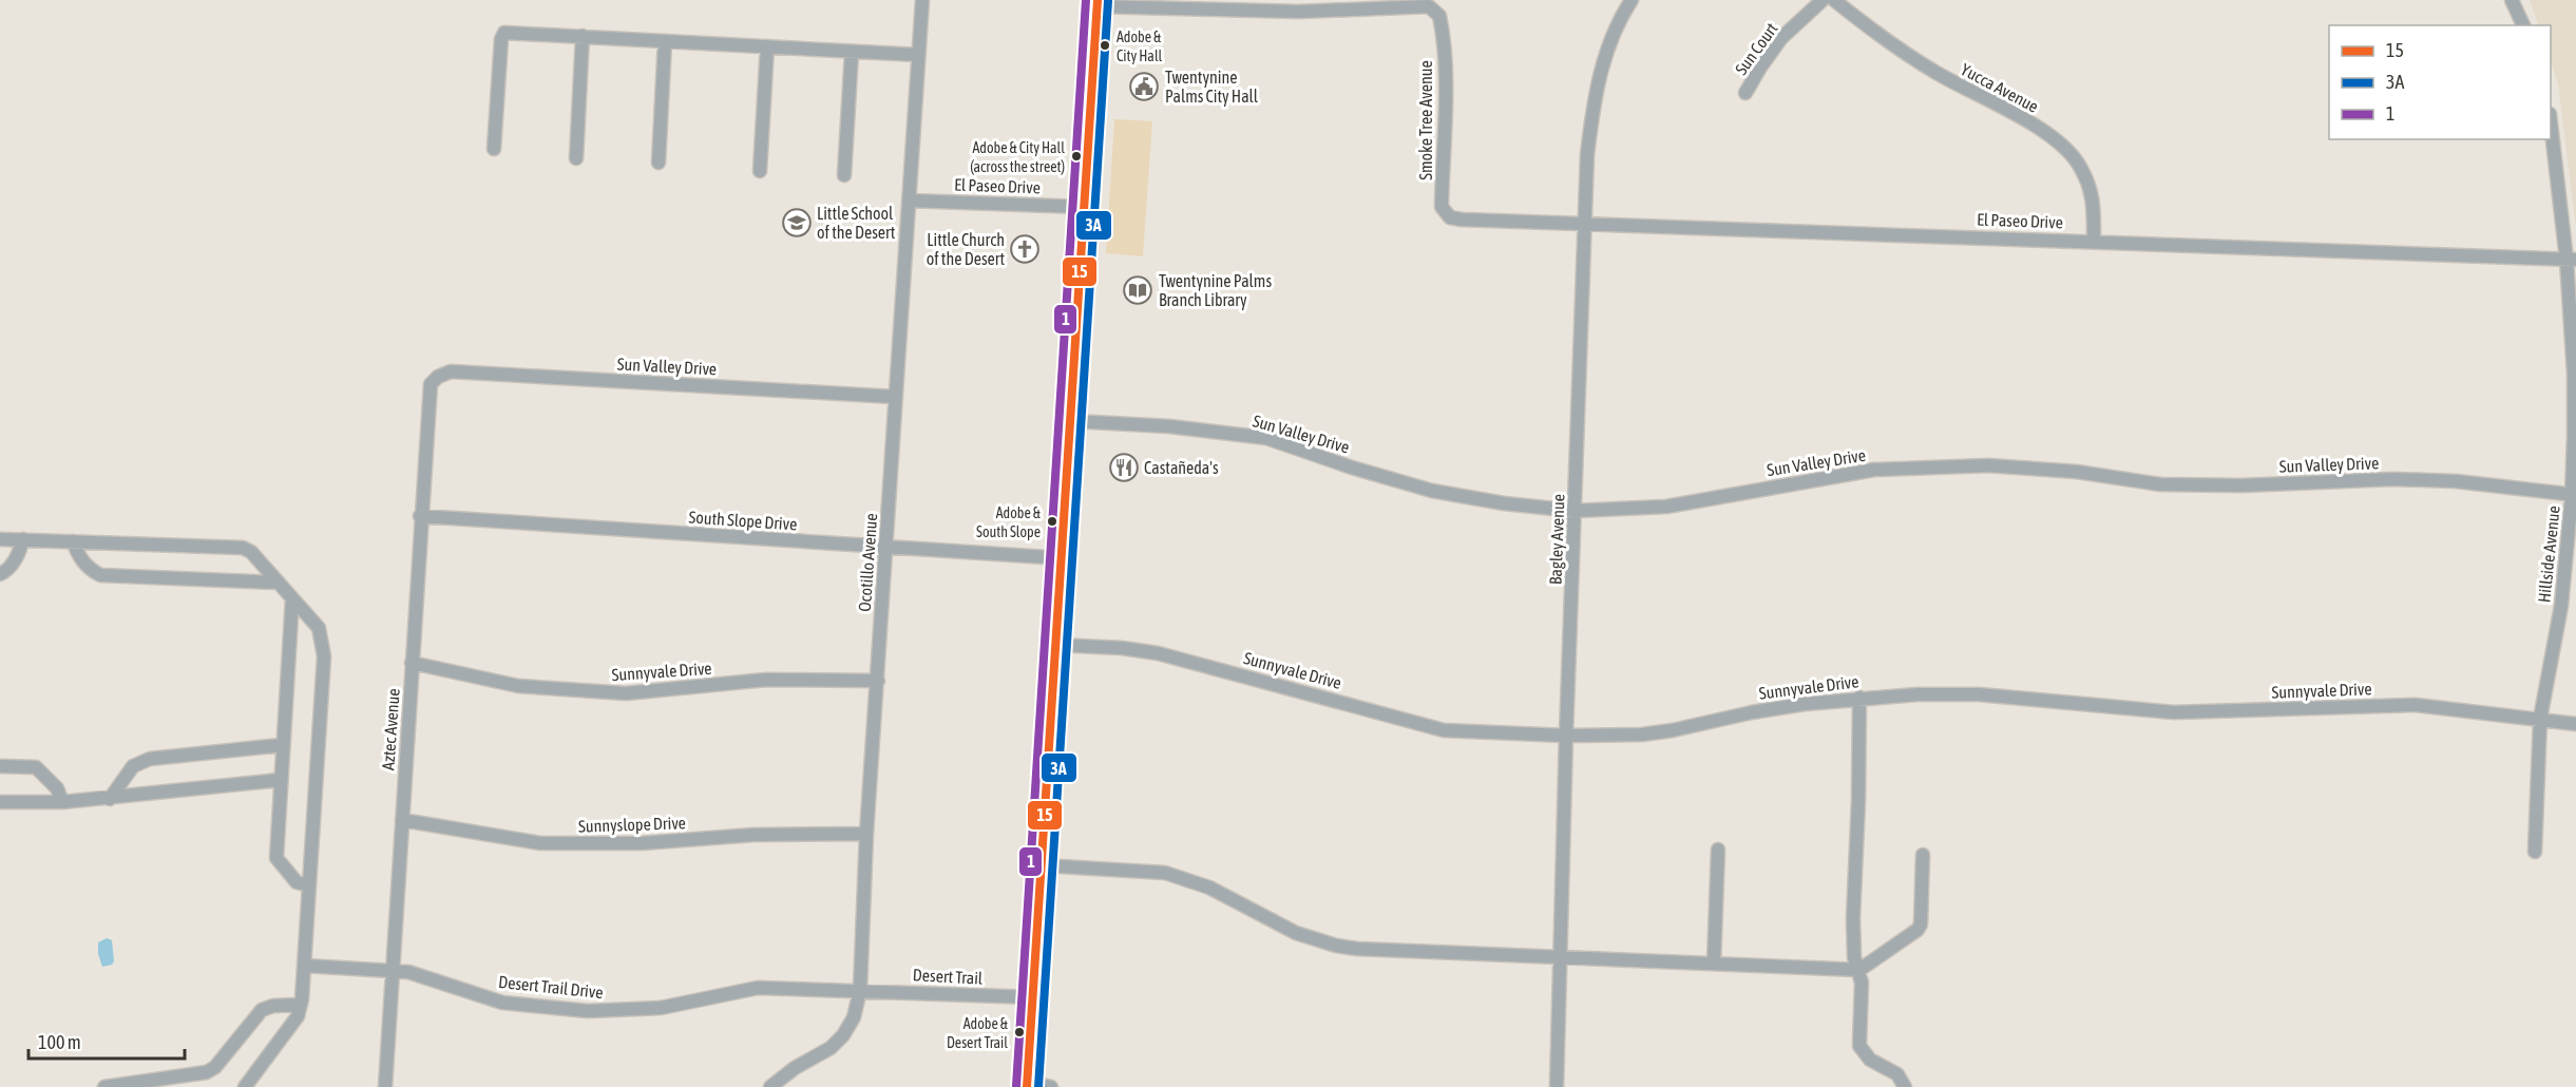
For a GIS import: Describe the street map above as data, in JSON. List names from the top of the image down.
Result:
{
  "streets": {
    "street": [
      "Sun Court",
      "Yucca Avenue",
      "Smoke Tree Avenue",
      "El Paseo Drive",
      "Sun Valley Drive",
      "South Slope Drive",
      "Bagley Avenue",
      "Hillside Avenue",
      "Ocotillo Avenue",
      "Sunnyvale Drive",
      "Aztec Avenue",
      "Sunnyslope Drive",
      "Desert Trail",
      "Desert Trail Drive"
    ]
  },
  "crossings": [
    ["Yucca Avenue", "El Paseo Drive"],
    ["Smoke Tree Avenue", "El Paseo Drive"],
    ["El Paseo Drive", "Bagley Avenue"],
    ["El Paseo Drive", "Hillside Avenue"],
    ["El Paseo Drive", "Ocotillo Avenue"],
    ["Sun Valley Drive", "Bagley Avenue"],
    ["Sun Valley Drive", "Hillside Avenue"],
    ["Sun Valley Drive", "Ocotillo Avenue"],
    ["Sun Valley Drive", "Aztec Avenue"],
    ["South Slope Drive", "Ocotillo Avenue"],
    ["South Slope Drive", "Aztec Avenue"],
    ["Bagley Avenue", "Sunnyvale Drive"],
    ["Hillside Avenue", "Sunnyvale Drive"],
    ["Ocotillo Avenue", "Sunnyvale Drive"],
    ["Ocotillo Avenue", "Sunnyslope Drive"],
    ["Ocotillo Avenue", "Desert Trail"],
    ["Ocotillo Avenue", "Desert Trail Drive"],
    ["Sunnyvale Drive", "Aztec Avenue"],
    ["Aztec Avenue", "Sunnyslope Drive"],
    ["Aztec Avenue", "Desert Trail Drive"],
    ["Desert Trail", "Desert Trail Drive"]
  ],
  "places": {
    "other": [
      "Adobe & City Hall",
      "Adobe & City Hall (across the street)",
      "Adobe & South Slope",
      "Adobe & Desert Trail"
    ],
    "public building": ["Twentynine Palms City Hall"],
    "school or university": ["Little School of the Desert"],
    "church": ["Little Church of the Desert"],
    "library": ["Twentynine Palms Branch Library"],
    "restaurant": ["Castañeda's"]
  },
  "lines": ["transit line 15", "transit line 1", "transit line 3A"],
  "legend": ["15", "3A", "1"],
  "scale_bar": "100 m"
}
